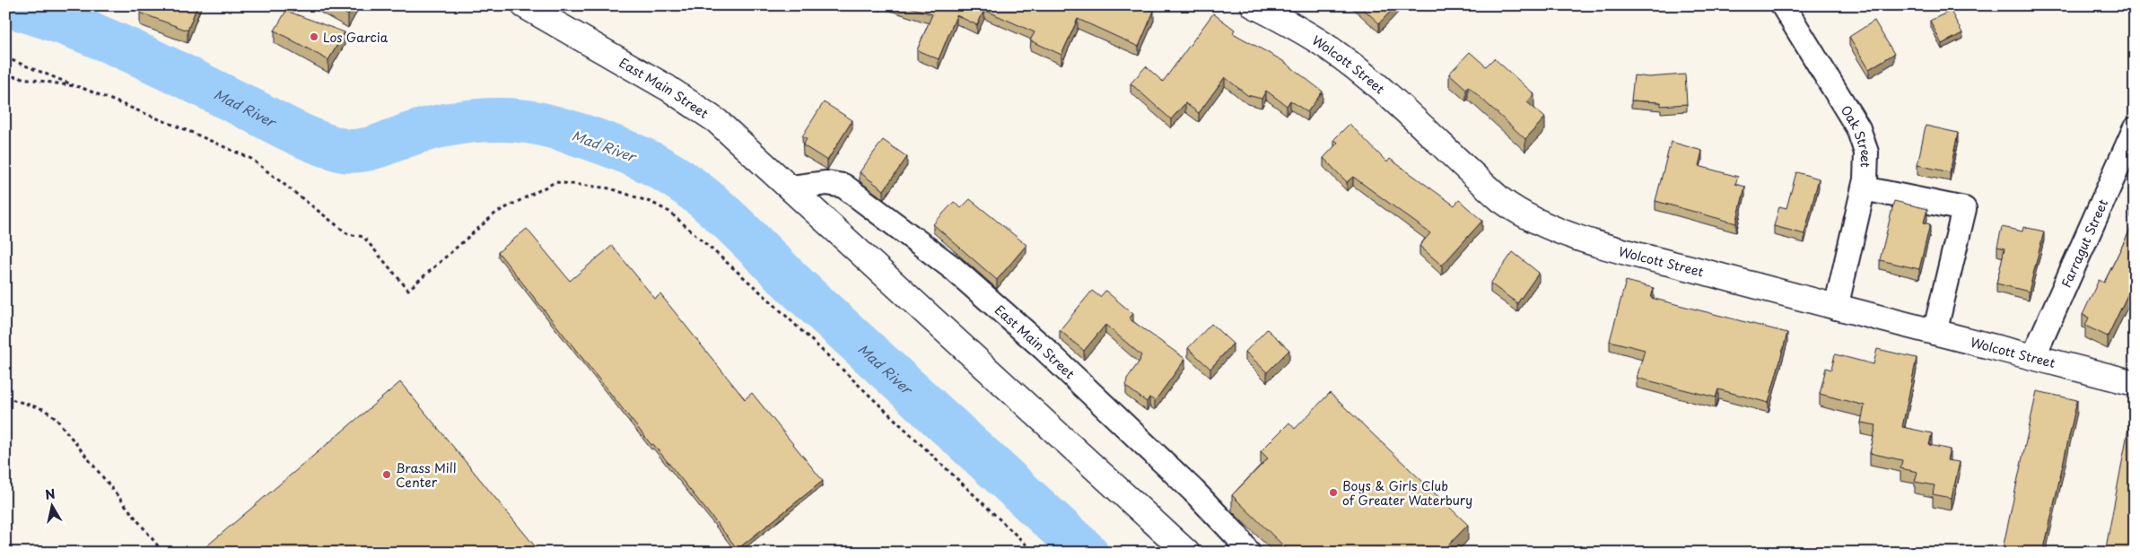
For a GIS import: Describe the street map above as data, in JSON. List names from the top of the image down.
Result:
{
  "streets": {
    "main road": ["Wolcott Street", "East Main Street"],
    "street": ["Oak Street", "Farragut Street"]
  },
  "crossings": [
    ["Wolcott Street", "Oak Street"],
    ["Wolcott Street", "Farragut Street"]
  ],
  "water": ["Mad River"],
  "places": ["Los Garcia", "Brass Mill Center", "Boys & Girls Club of Greater Waterbury"],
  "north": "top"
}
